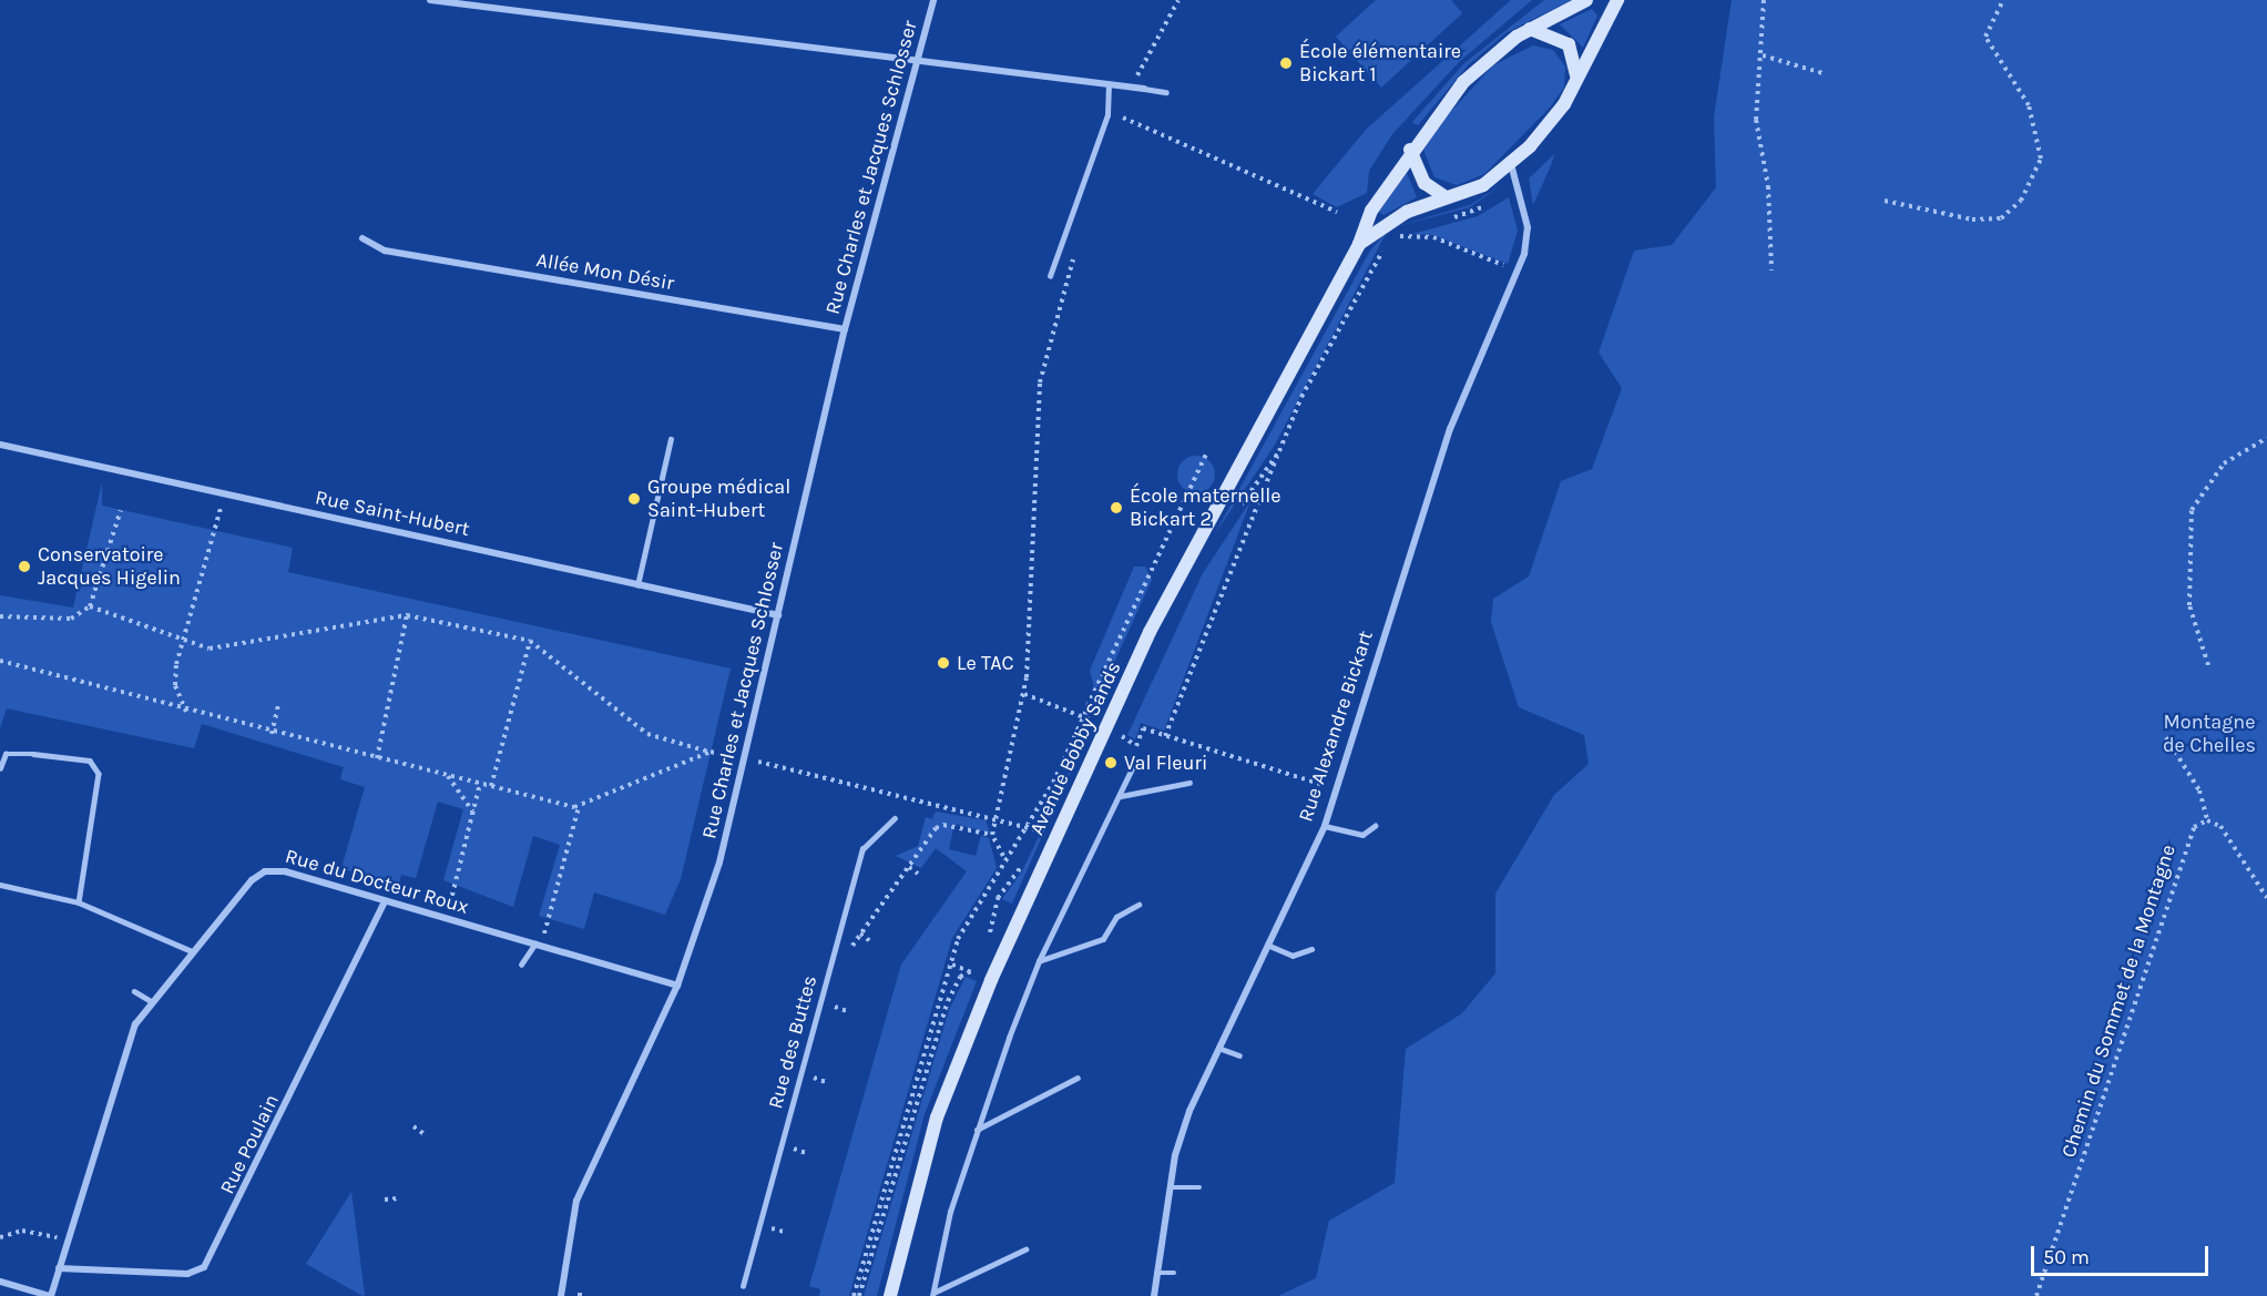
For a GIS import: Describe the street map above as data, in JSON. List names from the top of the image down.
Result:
{
  "streets": {
    "main road": ["Avenue Bobby Sands"],
    "street": [
      "Rue Charles et Jacques Schlosser",
      "Allée Mon Désir",
      "Rue Saint-Hubert",
      "Rue Alexandre Bickart",
      "Rue du Docteur Roux",
      "Rue Poulain"
    ],
    "lane": ["Rue des Buttes"],
    "path": ["Chemin du Sommet de la Montagne"]
  },
  "crossings": [
    ["Rue Charles et Jacques Schlosser", "Allée Mon Désir"],
    ["Rue Charles et Jacques Schlosser", "Rue Saint-Hubert"],
    ["Rue Charles et Jacques Schlosser", "Rue du Docteur Roux"],
    ["Rue Alexandre Bickart", "Avenue Bobby Sands"],
    ["Rue du Docteur Roux", "Rue Poulain"]
  ],
  "parks": ["Montagne de Chelles"],
  "places": [
    "École élémentaire Bickart 1",
    "Groupe médical Saint-Hubert",
    "École maternelle Bickart 2",
    "Conservatoire Jacques Higelin",
    "Le TAC",
    "Val Fleuri"
  ],
  "scale_bar": "50 m"
}
